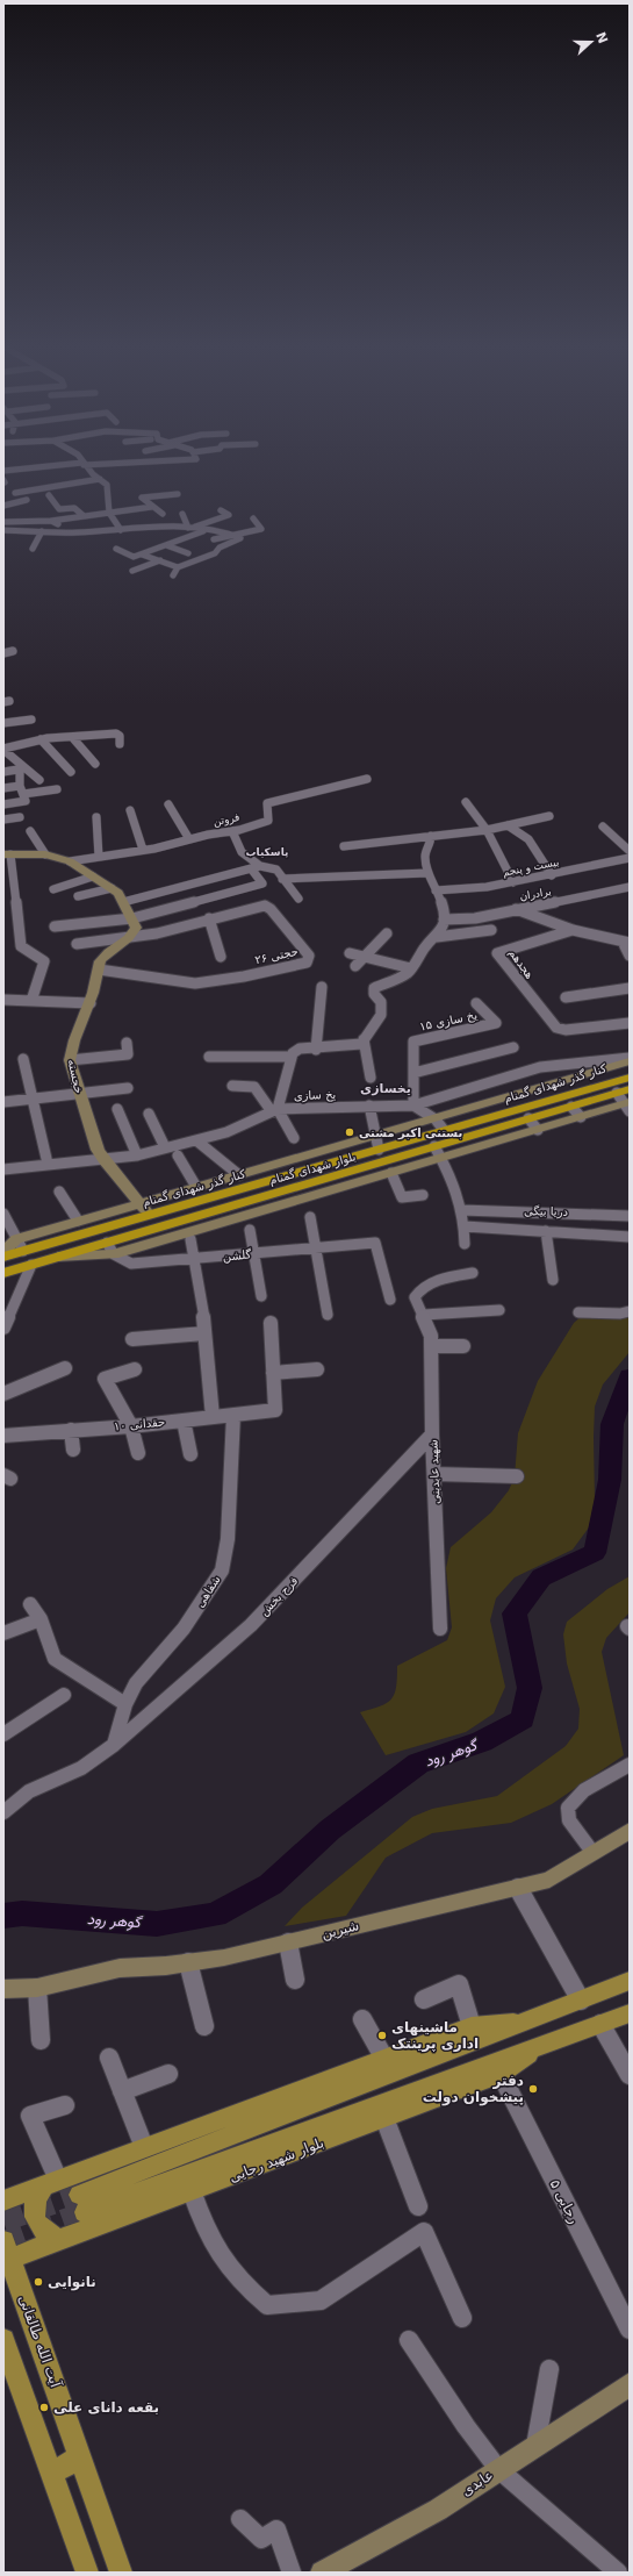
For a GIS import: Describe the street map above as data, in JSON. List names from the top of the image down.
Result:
{
  "streets": {
    "highway": ["بلوار شهدای گمنام"],
    "main road": ["بلوار شهید رجایی", "آیت الله طالقانی"],
    "street": [
      "فروتن",
      "بیست و پنجم",
      "برادران",
      "حجتی ۲۶",
      "هجدهم",
      "یخ سازی ۱۵",
      "خجسته",
      "کنار گذر شهدای گمنام",
      "یخ سازی",
      "دریا بیگی",
      "گلشن",
      "حقدانی ۱۰",
      "شهید عابدینی",
      "شفاهی",
      "فرح بخش",
      "شیرین",
      "رجایی ۵",
      "عابدی"
    ]
  },
  "crossings": [
    ["حجتی ۲۶", "خجسته"],
    ["یخ سازی ۱۵", "یخ سازی"],
    ["خجسته", "کنار گذر شهدای گمنام"],
    ["خجسته", "یخ سازی"],
    ["خجسته", "بلوار شهدای گمنام"],
    ["کنار گذر شهدای گمنام", "یخ سازی"],
    ["کنار گذر شهدای گمنام", "بلوار شهدای گمنام"],
    ["حقدانی ۱۰", "شفاهی"],
    ["شهید عابدینی", "فرح بخش"],
    ["شفاهی", "فرح بخش"],
    ["بلوار شهید رجایی", "رجایی ۵"],
    ["بلوار شهید رجایی", "آیت الله طالقانی"]
  ],
  "districts": ["پاسکیاب", "یخسازی"],
  "water": ["گوهر رود"],
  "places": [
    "بستنی اکبر مشتی",
    "ماشینهای اداری پرینتک",
    "دفتر پیشخوان دولت",
    "نانوایی",
    "بقعه دانای علی"
  ],
  "north": "right"
}
